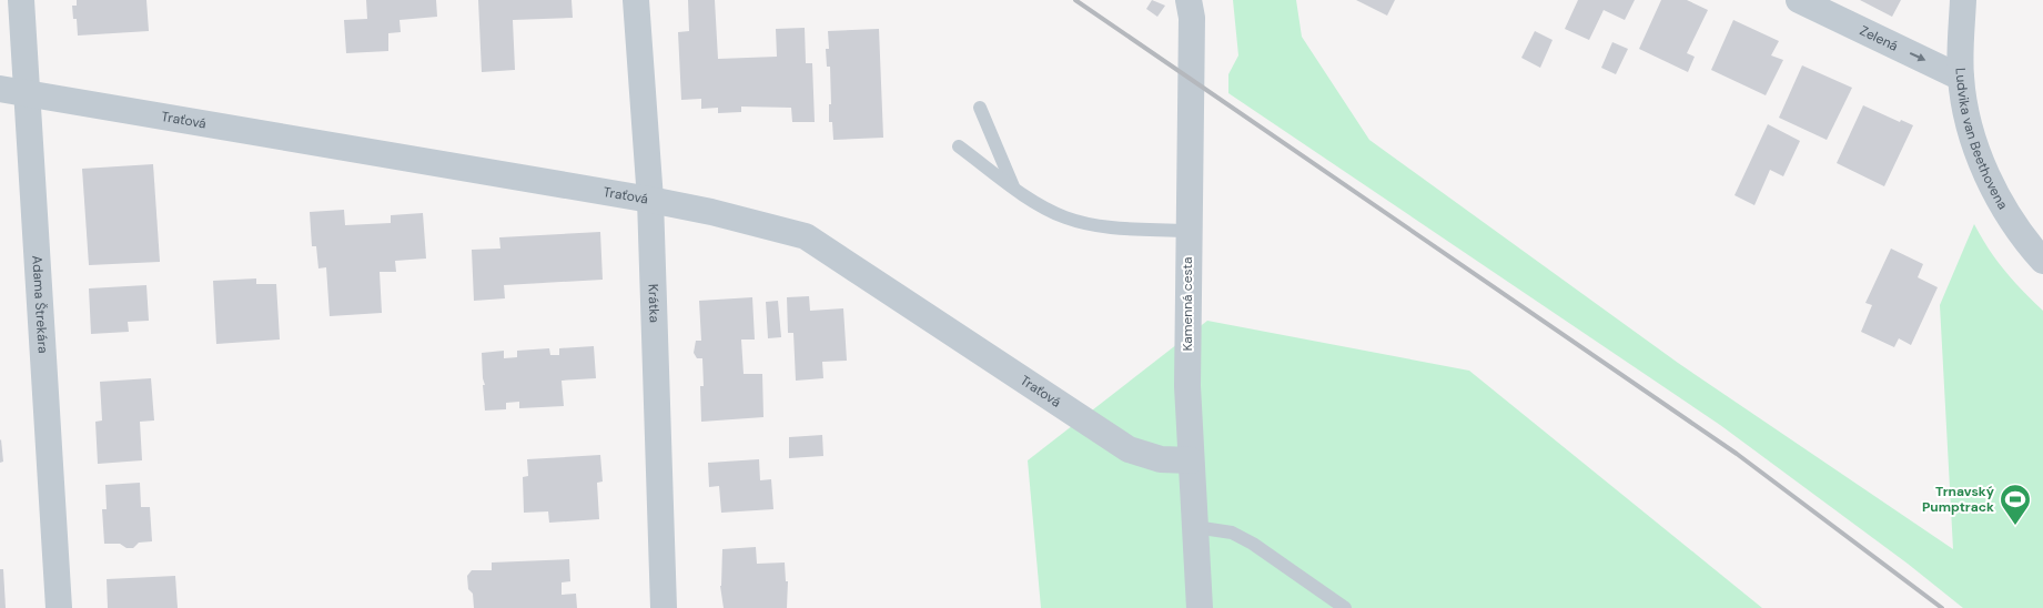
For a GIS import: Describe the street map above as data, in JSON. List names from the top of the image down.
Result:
{
  "streets": {
    "street": [
      "Zelená",
      "Traťová",
      "Ludvika van Beethovena",
      "Adama Štrekára",
      "Krátka",
      "Kamenná cesta"
    ]
  },
  "crossings": [
    ["Zelená", "Ludvika van Beethovena"],
    ["Traťová", "Adama Štrekára"],
    ["Traťová", "Krátka"],
    ["Traťová", "Kamenná cesta"]
  ],
  "one_way": ["Zelená"],
  "places": {
    "sports": ["Trnavský Pumptrack"]
  }
}
